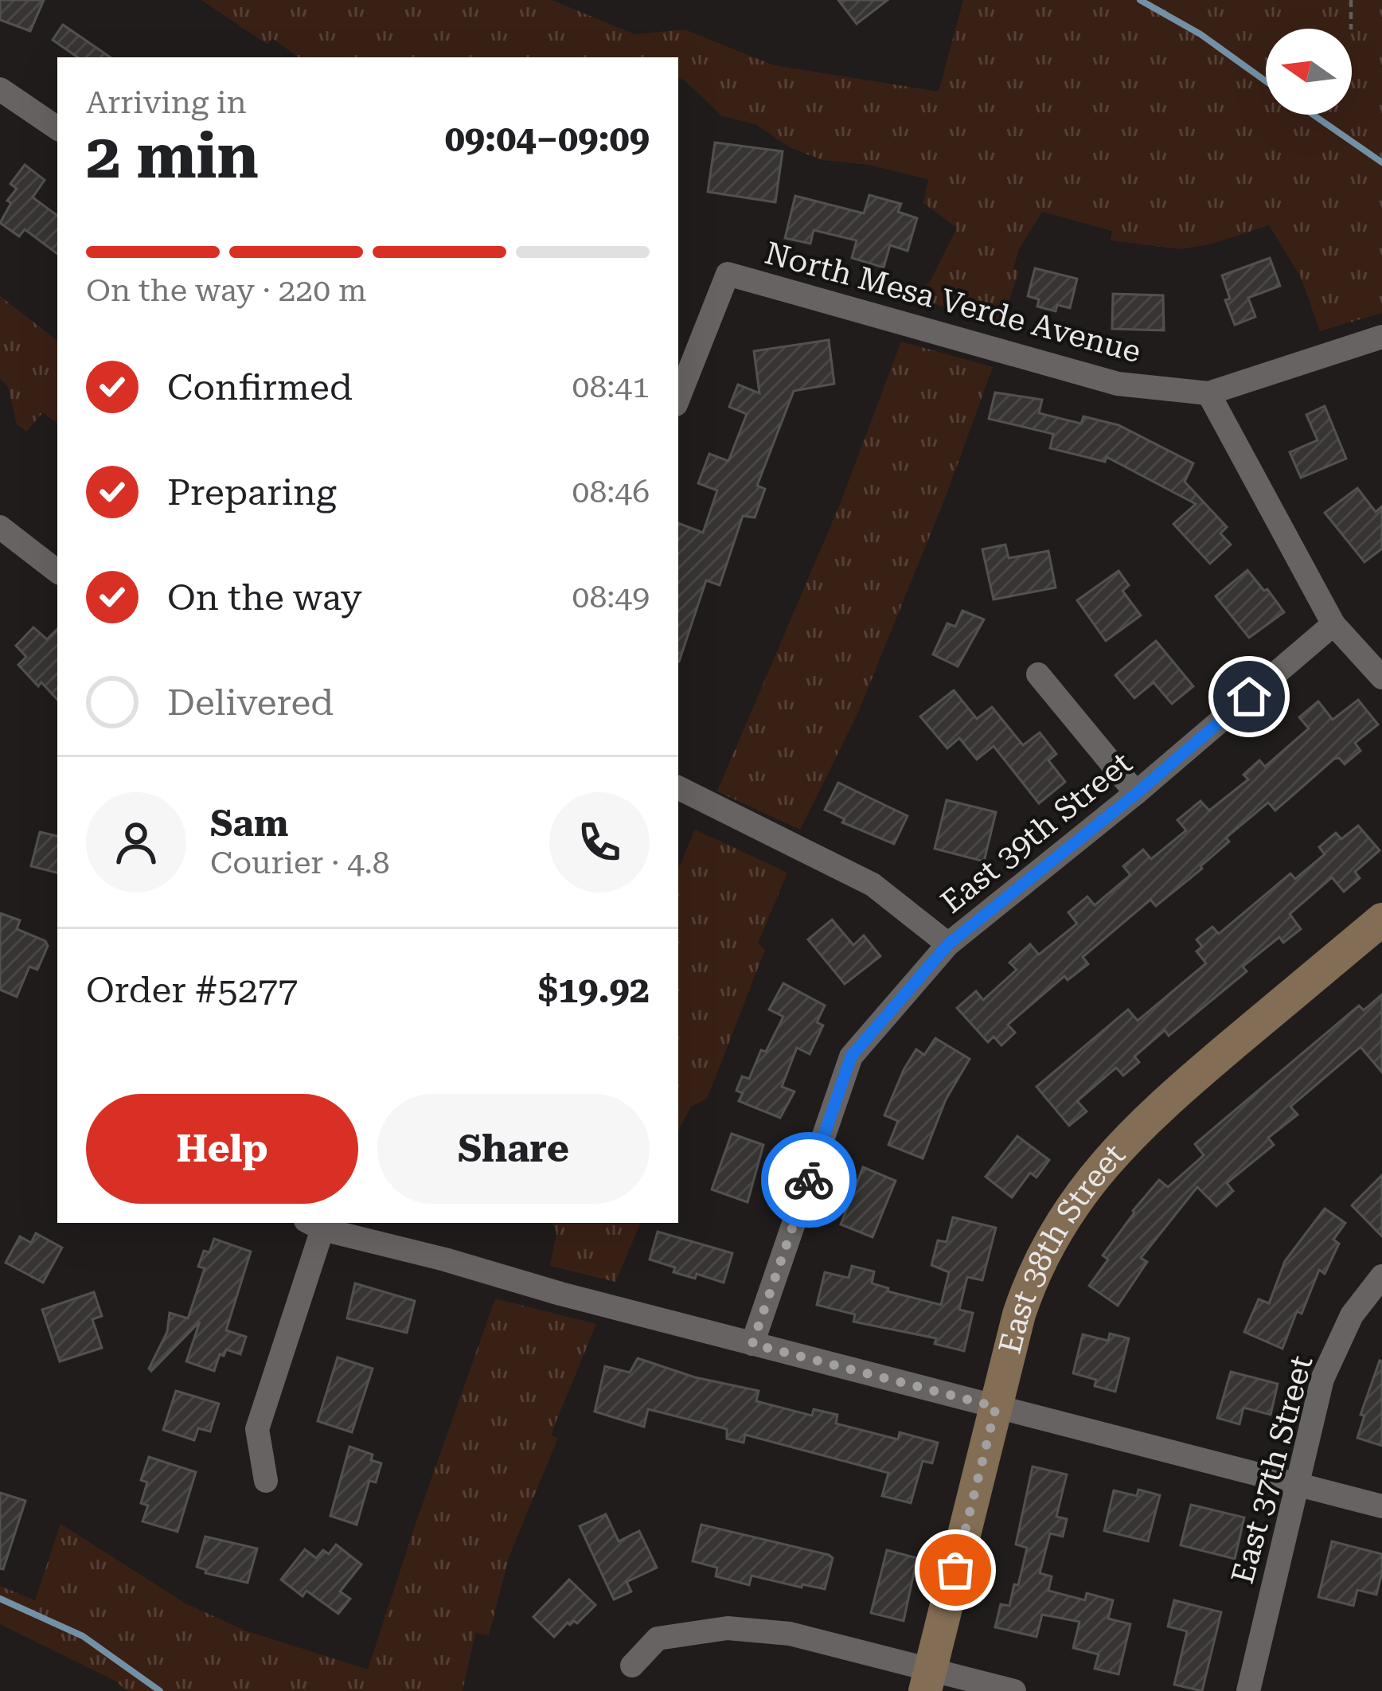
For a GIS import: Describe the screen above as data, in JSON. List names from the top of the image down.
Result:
{
  "streets": {
    "street": [
      "North Mesa Verde Avenue",
      "East 39th Street",
      "East 38th Street",
      "East 37th Street"
    ]
  },
  "north": "left",
  "page": {
    "heading": ["2 min", "Arriving in", "09:04–09:09"],
    "panel": [
      "Sam",
      "Courier · 4.8",
      "Order #5277",
      "$19.92"
    ],
    "bar": "On the way · 220 m",
    "list": [
      ["Confirmed", "08:41"],
      ["Preparing", "08:46"],
      ["On the way", "08:49"],
      "Delivered"
    ],
    "buttons": ["Help", "Share"]
  }
}
